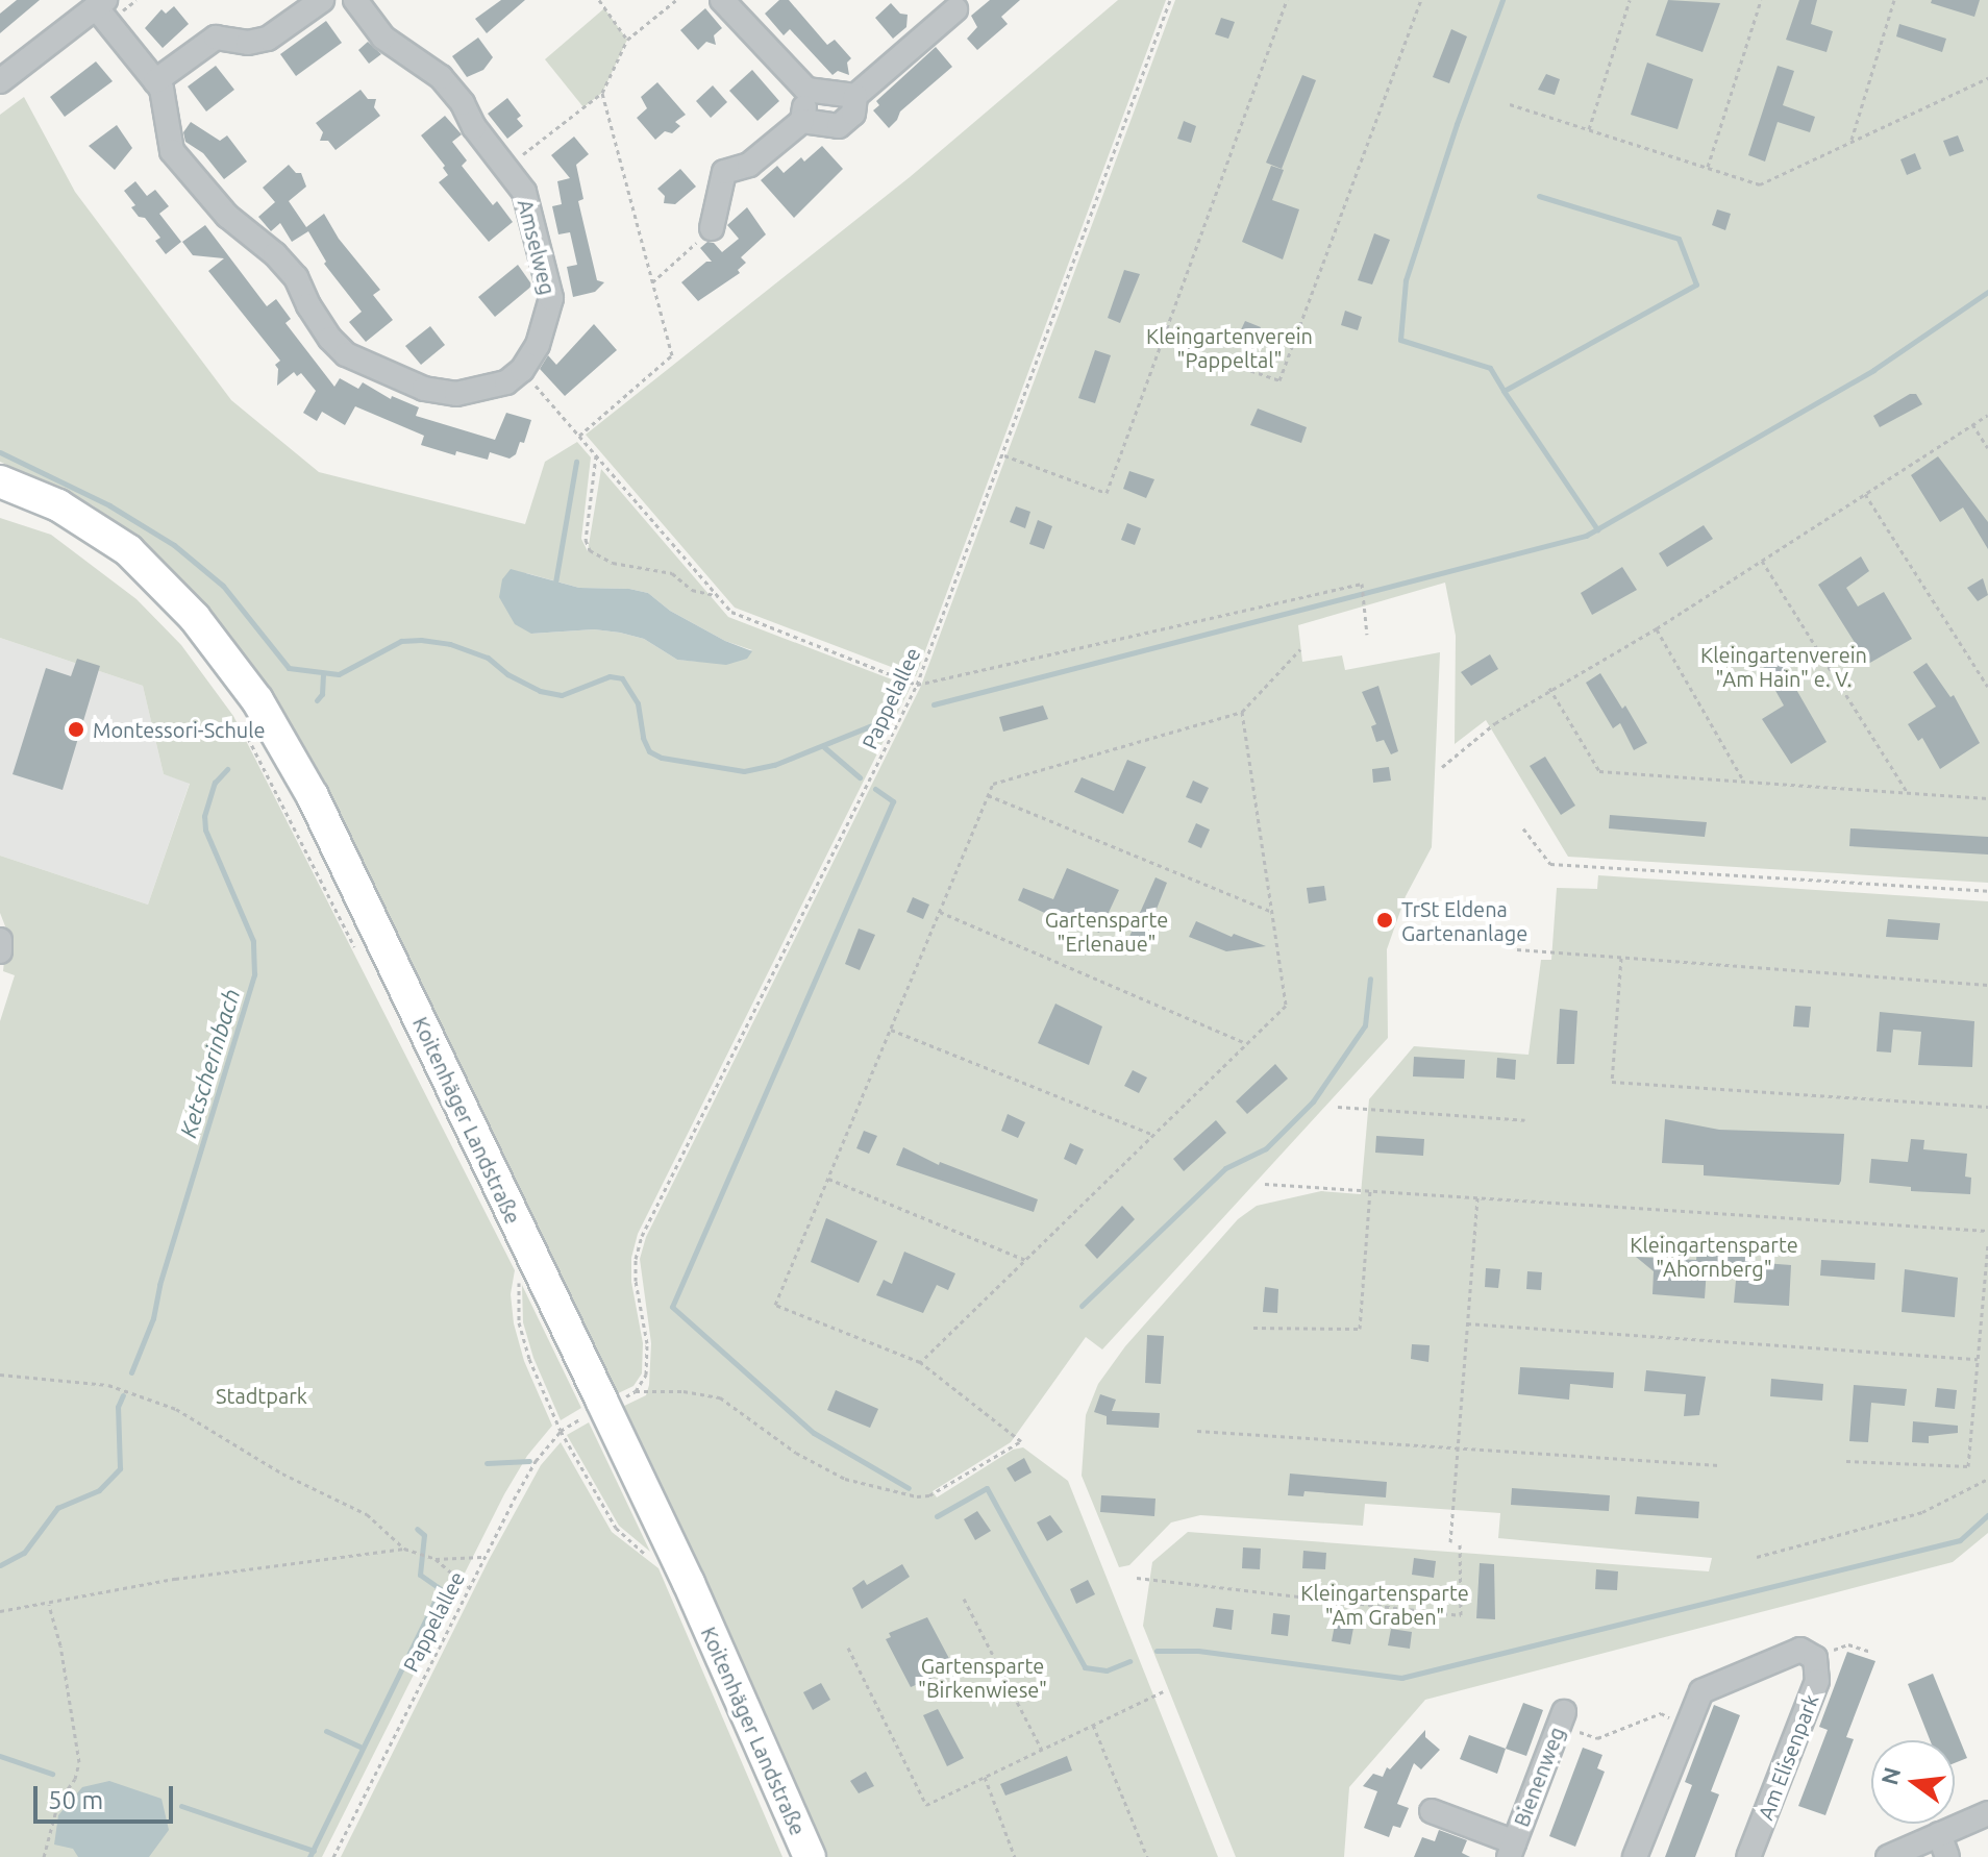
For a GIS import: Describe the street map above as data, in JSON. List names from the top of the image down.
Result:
{
  "streets": {
    "main road": ["Koitenhäger Landstraße"],
    "street": ["Amselweg", "Am Elisenpark", "Bienenweg"],
    "path": ["Pappelallee"]
  },
  "water": ["Ketscherinbach"],
  "parks": [
    "Kleingartenverein \"Pappeltal\"",
    "Kleingartenverein \"Am Hain\" e. V.",
    "Gartensparte \"Erlenaue\"",
    "Kleingartensparte \"Ahornberg\"",
    "Stadtpark",
    "Kleingartensparte \"Am Graben\"",
    "Gartensparte \"Birkenwiese\""
  ],
  "places": ["Montessori-Schule", "TrSt Eldena Gartenanlage"],
  "scale_bar": "50 m",
  "north": "left"
}
